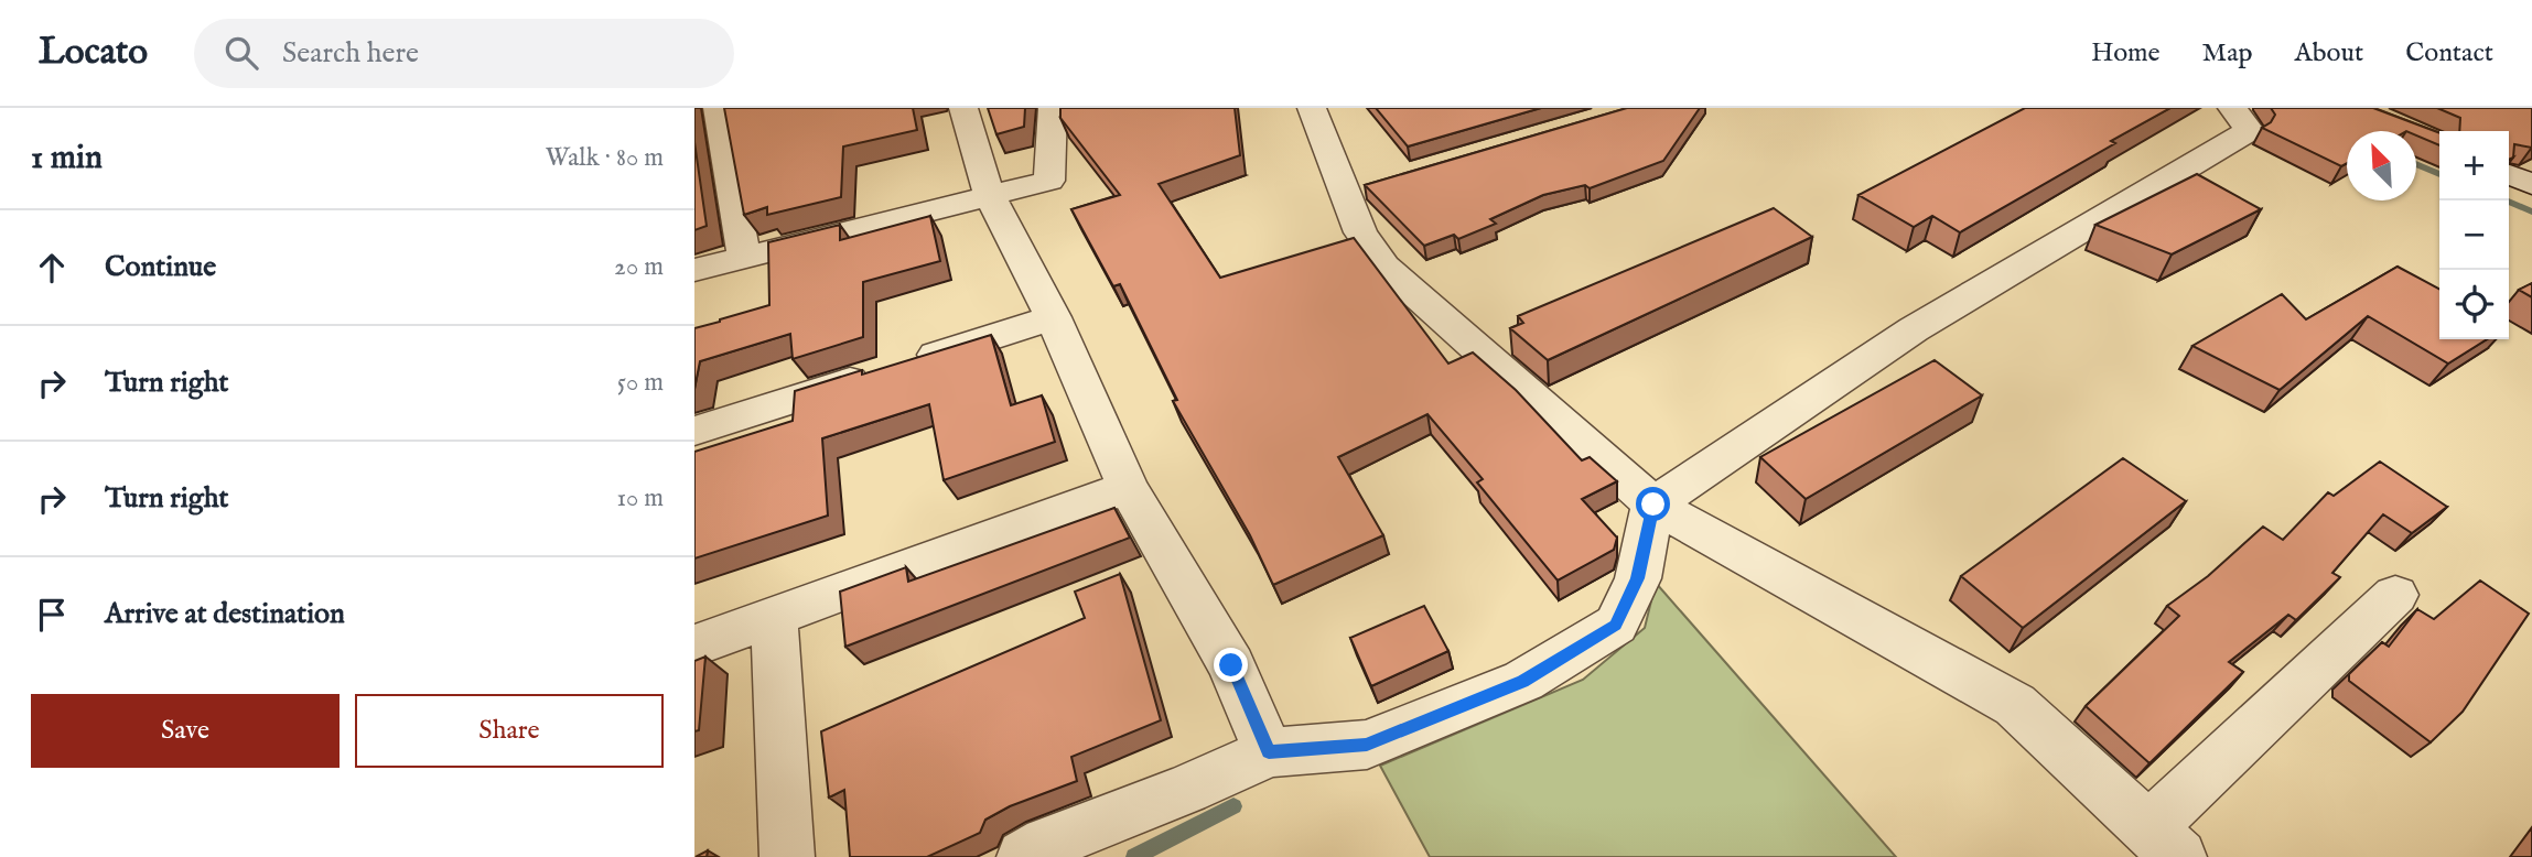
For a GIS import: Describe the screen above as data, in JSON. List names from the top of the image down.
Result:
{
  "north": "top left",
  "page": {
    "header": "Locato",
    "search": "Search here",
    "nav": [
      "Home",
      "Map",
      "About",
      "Contact"
    ],
    "heading": ["1 min", "Walk · 80 m"],
    "map_buttons": ["+", "−"],
    "list": [
      ["Continue", "20 m"],
      ["Turn right", "50 m"],
      ["Turn right", "10 m"],
      "Arrive at destination"
    ],
    "buttons": ["Save", "Share"]
  }
}
